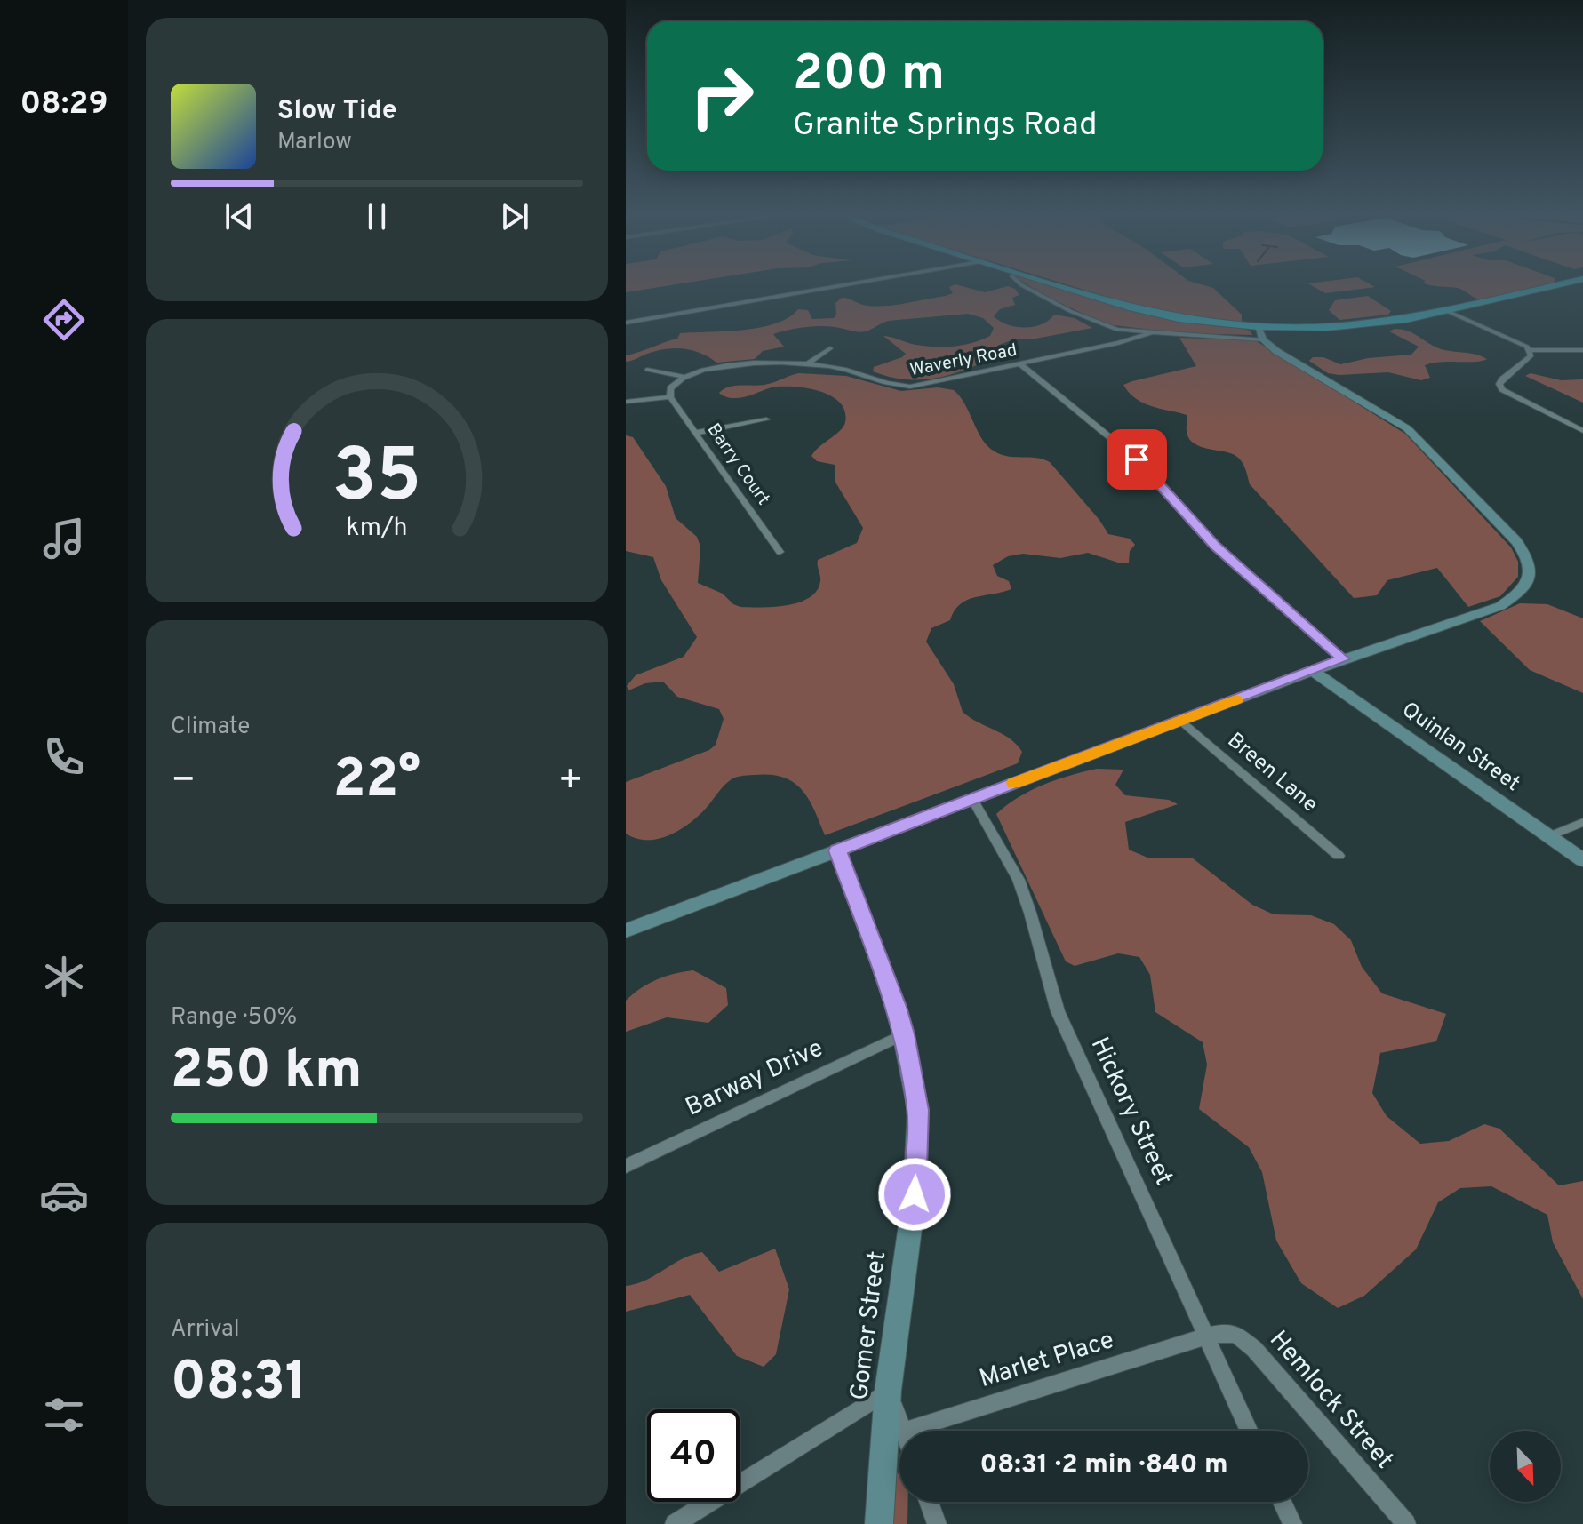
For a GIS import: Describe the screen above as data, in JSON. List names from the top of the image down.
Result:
{
  "streets": {
    "street": [
      "Waverly Road",
      "Barry Court",
      "Quinlan Street",
      "Breen Lane",
      "Barway Drive",
      "Hickory Street",
      "Gomer Street",
      "Marlet Place",
      "Hemlock Street"
    ]
  },
  "crossings": [
    ["Barway Drive", "Gomer Street"],
    ["Hickory Street", "Marlet Place"],
    ["Hickory Street", "Hemlock Street"],
    ["Marlet Place", "Hemlock Street"]
  ],
  "north": "bottom right",
  "page": {
    "tabs": "08:29",
    "turn": ["200 m", "Granite Springs Road"],
    "song": ["Slow Tide", "Marlow"],
    "tile": [
      "Climate",
      ["Range · 50%", "250 km"],
      ["Arrival", "08:31"]
    ],
    "heat": ["−", "22°", "+"],
    "limit": "40",
    "trip": "08:31 · 2 min · 840 m",
    "gauge": ["35", "km/h"]
  }
}
